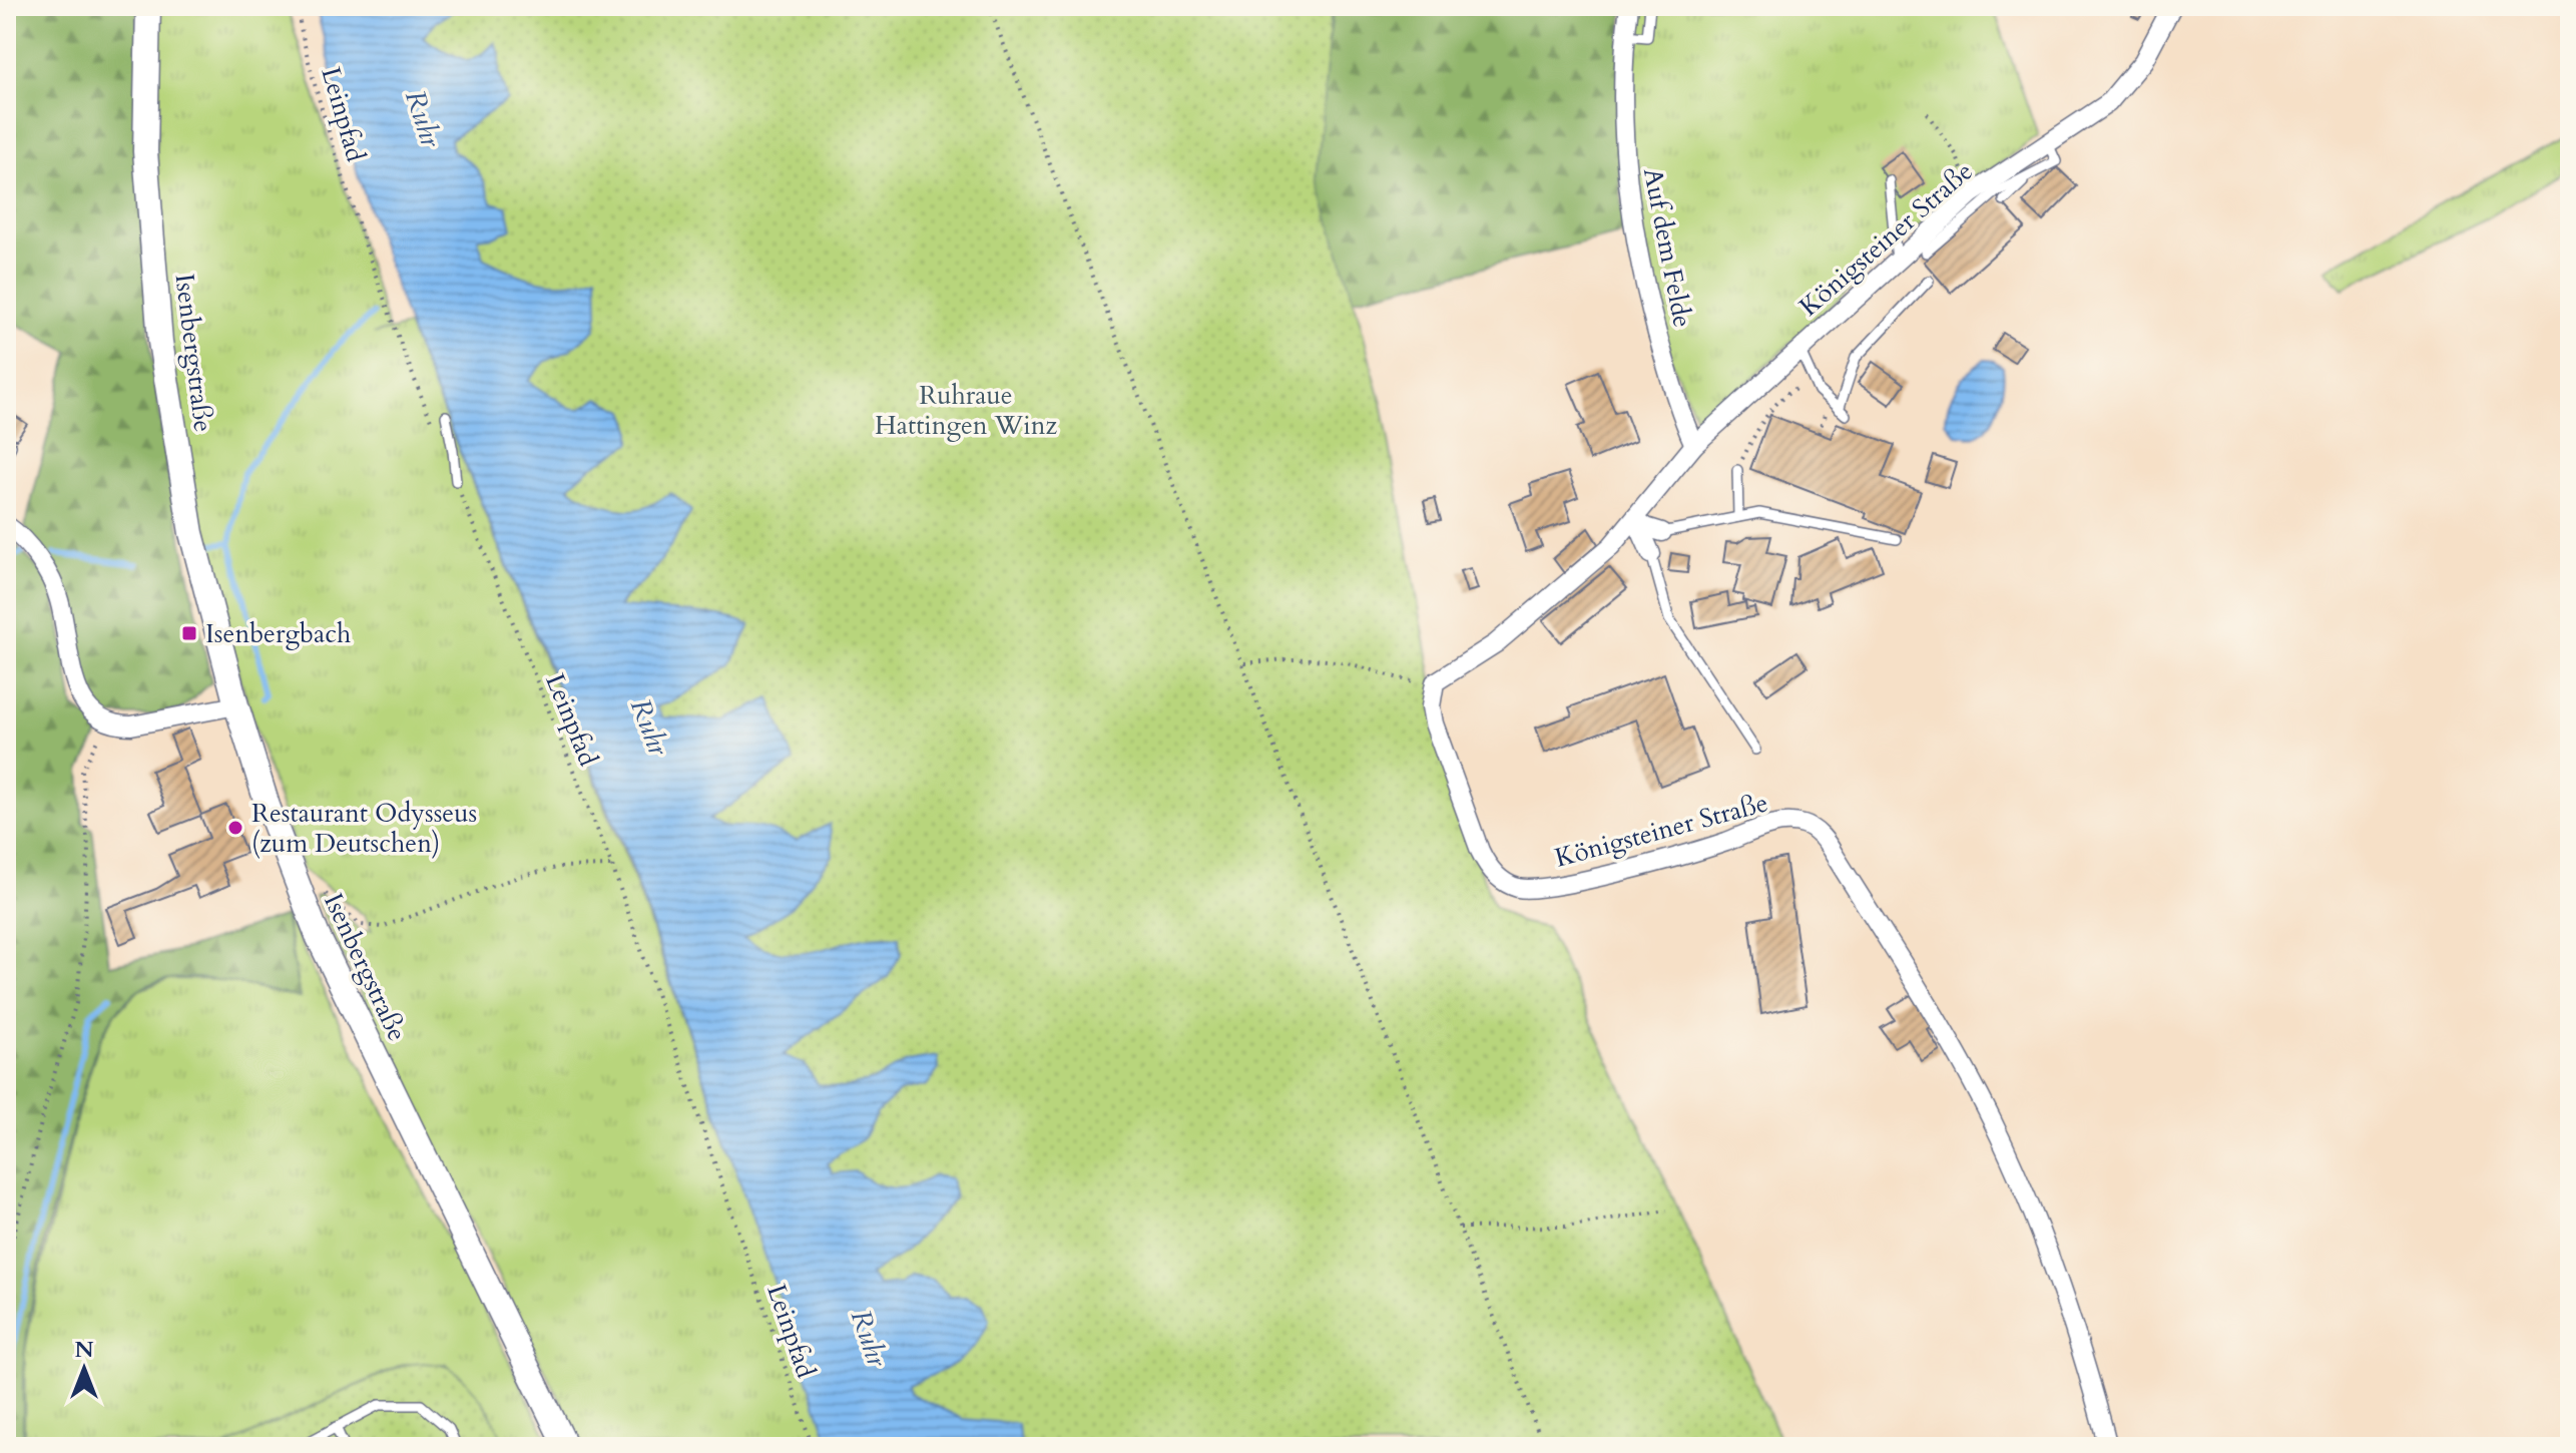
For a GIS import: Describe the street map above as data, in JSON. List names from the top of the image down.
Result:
{
  "streets": {
    "main road": ["Isenbergstraße"],
    "street": ["Königsteiner Straße", "Auf dem Felde"],
    "path": ["Leinpfad"]
  },
  "crossings": [
    ["Königsteiner Straße", "Auf dem Felde"]
  ],
  "water": ["Ruhr"],
  "parks": ["Ruhraue Hattingen Winz"],
  "places": {
    "transit": ["Isenbergbach"],
    "other": ["Restaurant Odysseus (zum Deutschen)"]
  },
  "north": "top"
}
